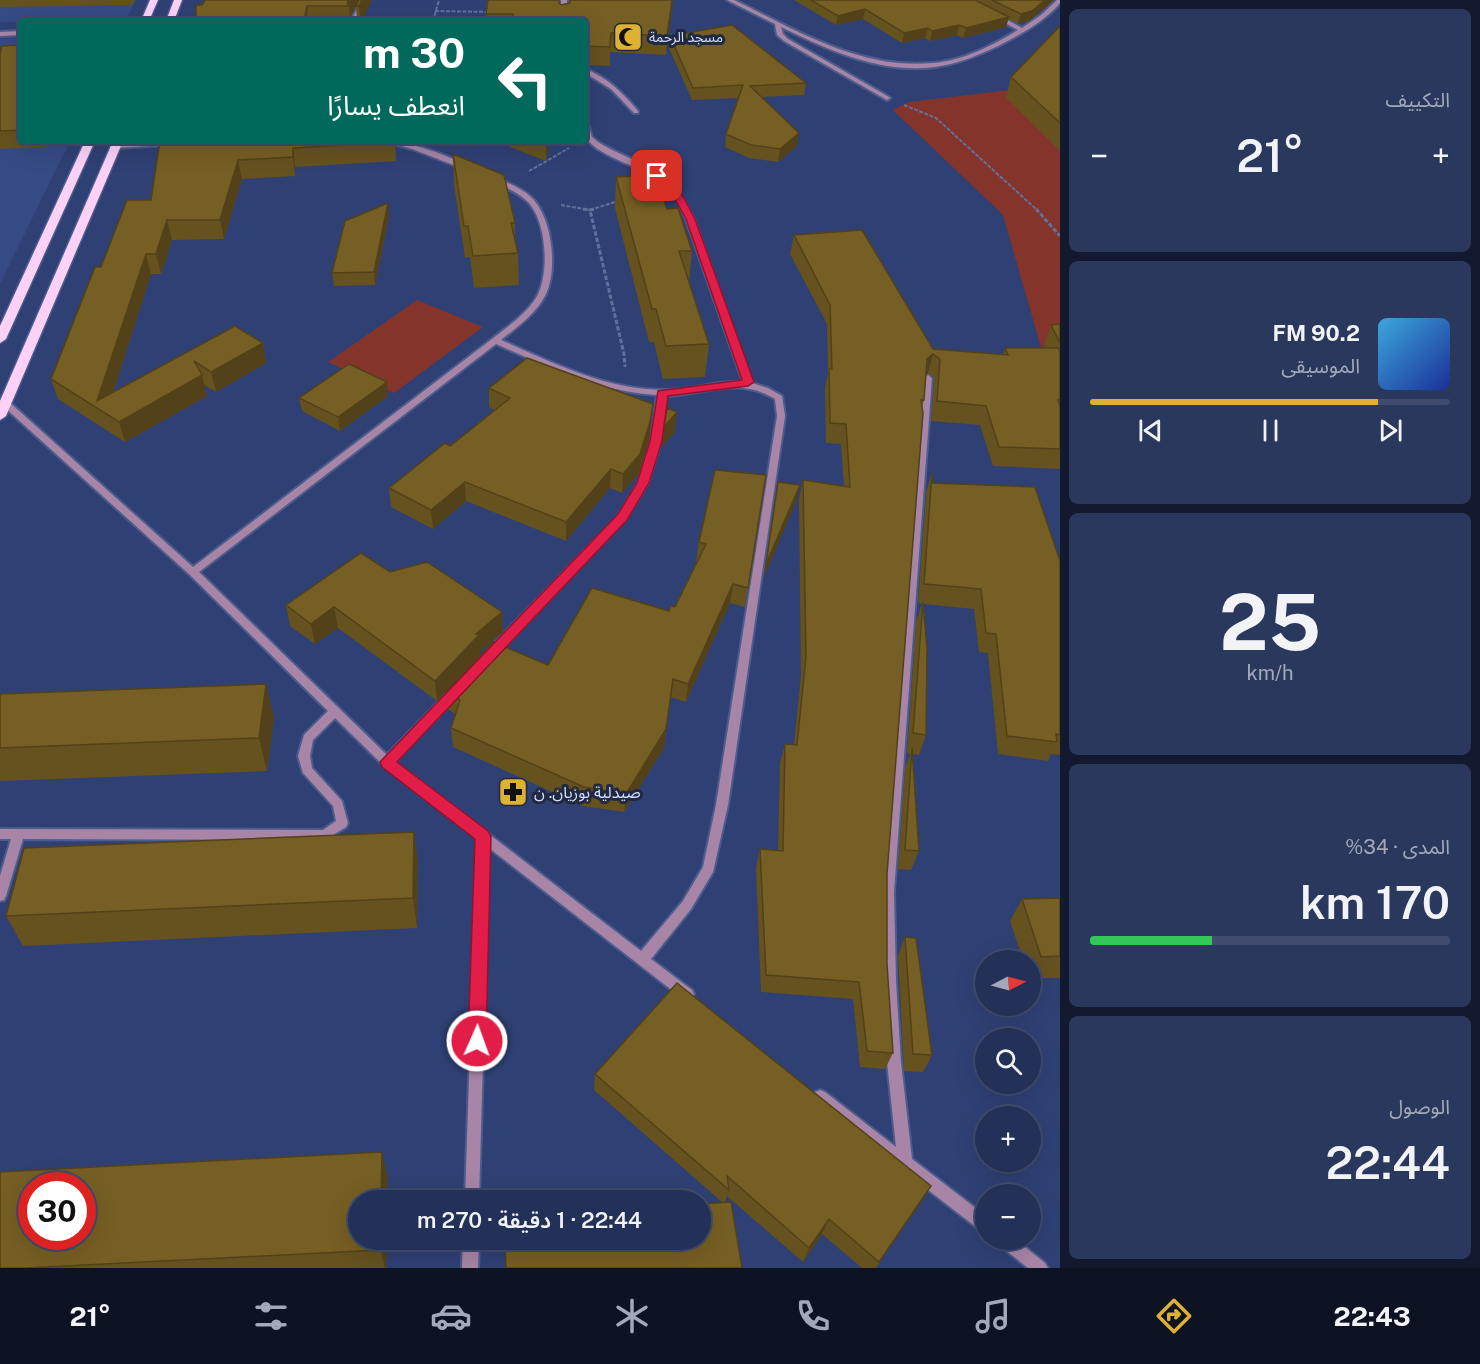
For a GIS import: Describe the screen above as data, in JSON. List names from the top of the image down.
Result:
{
  "places": {
    "mosque": ["مسجد الرحمة"],
    "pharmacy": ["صيدلية بوزيان. ن"]
  },
  "north": "right",
  "page": {
    "tile": [
      "التكييف",
      ["25", "km/h"],
      ["المدى · 34%", "170 km"],
      ["الوصول", "22:44"]
    ],
    "turn": ["30 m", "انعطف يسارًا"],
    "heat": ["−", "21°", "+"],
    "song": ["90.2 FM", "الموسيقى"],
    "map_buttons": ["+", "−"],
    "limit": "30",
    "trip": "22:44 · 1 دقيقة · 270 m",
    "tabs": ["22:43", "21°"]
  }
}
